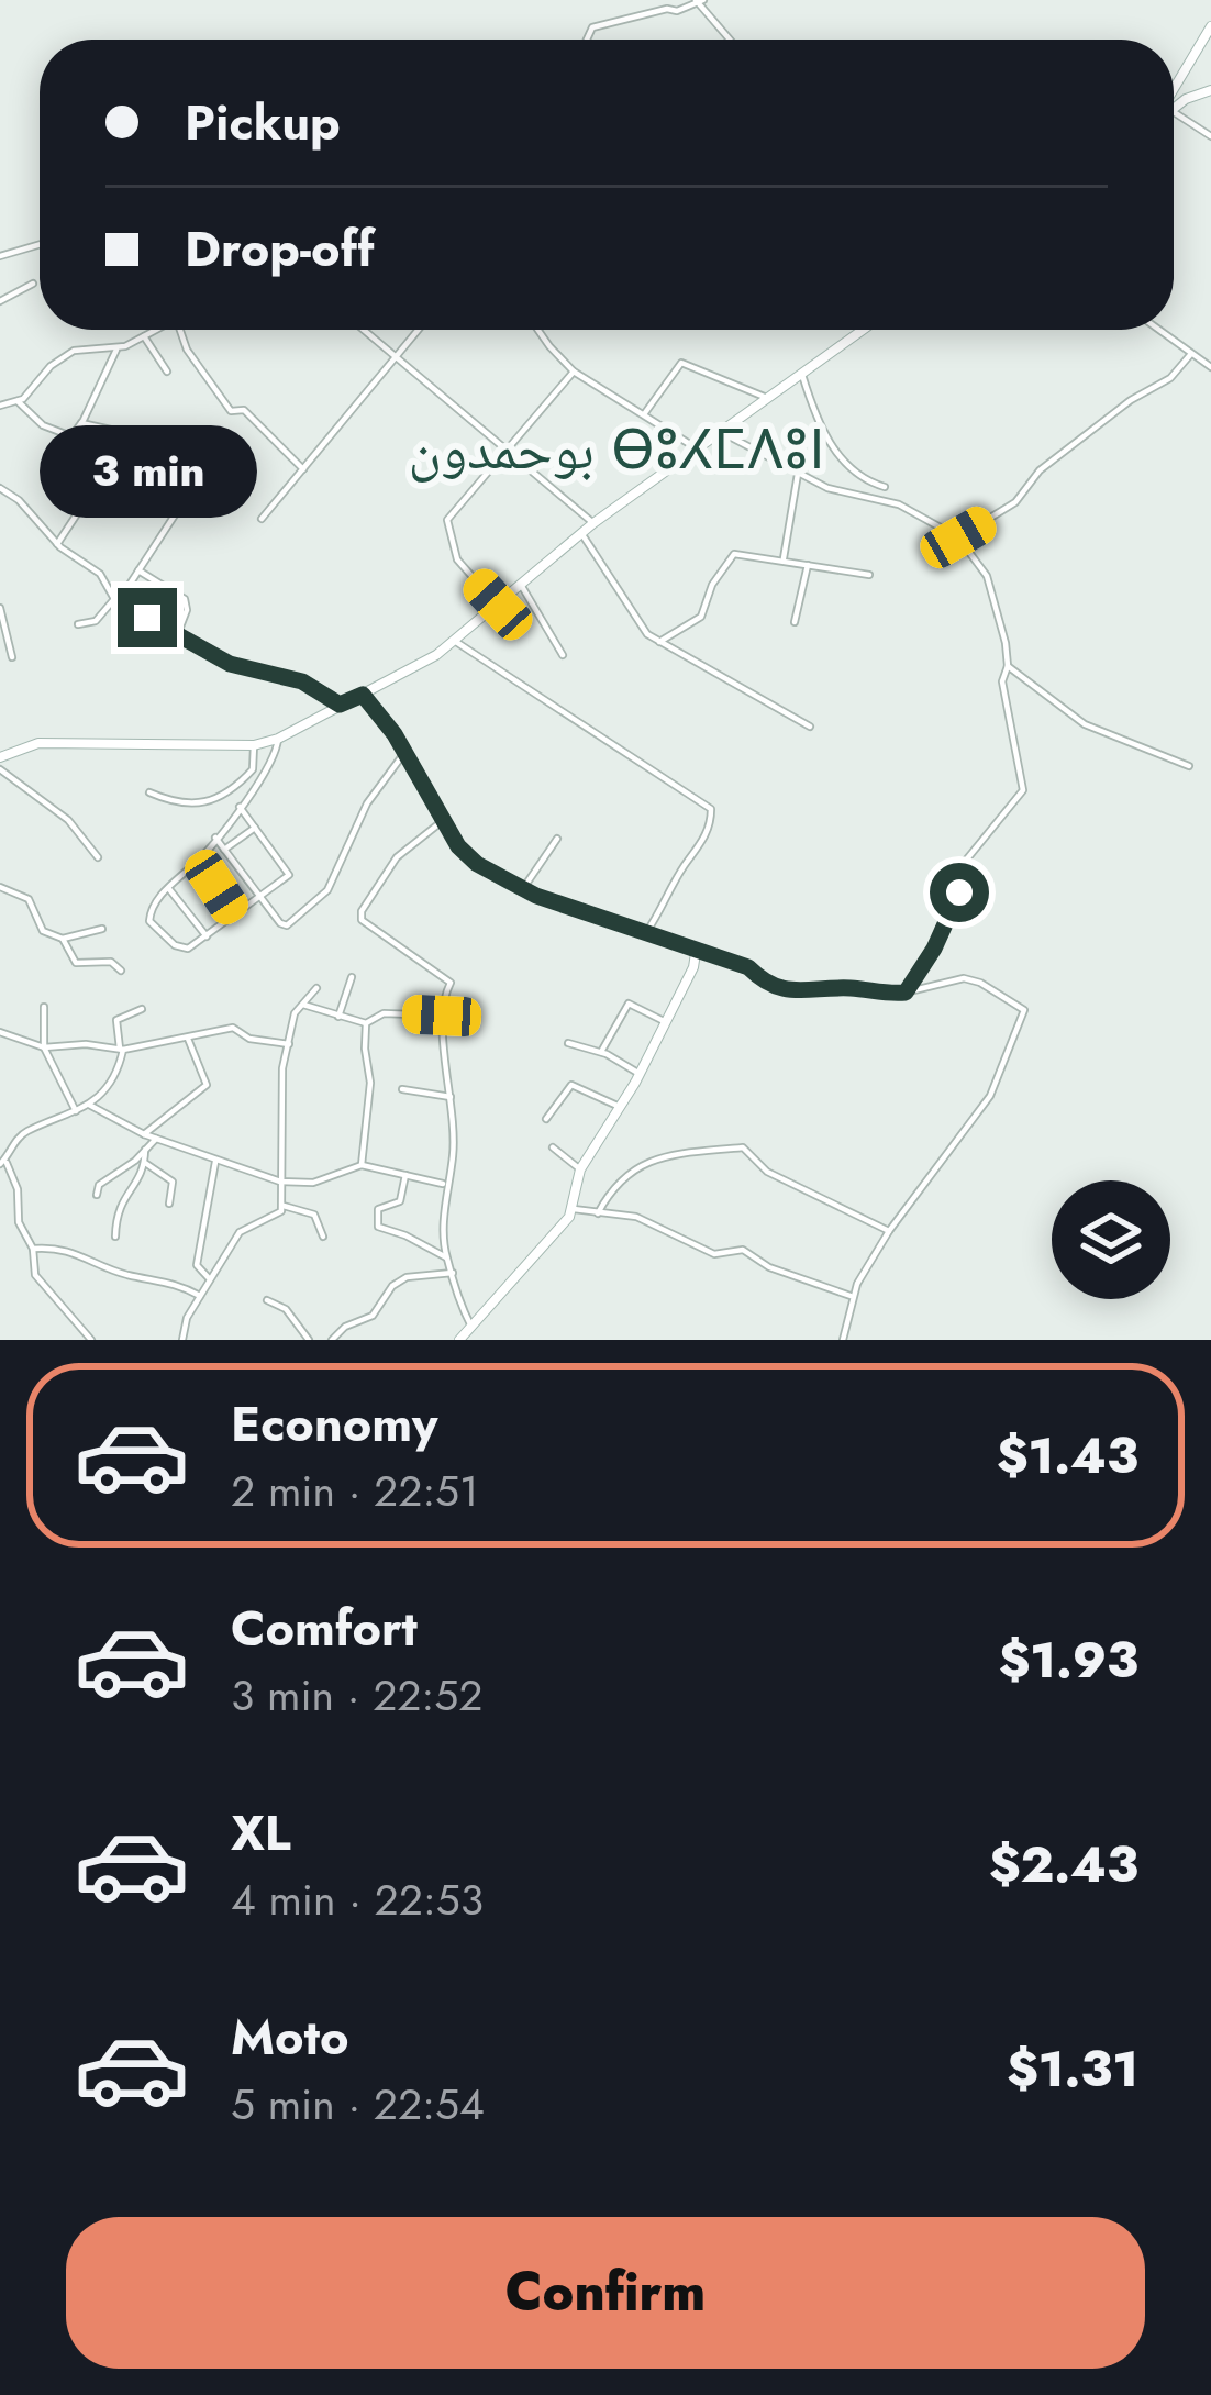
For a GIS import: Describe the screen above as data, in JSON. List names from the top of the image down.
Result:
{
  "districts": ["بوحمدون ⴱⵓⵃⵎⴷⵓⵏ"],
  "page": {
    "banner": ["Pickup", "Drop-off"],
    "bubble": "3 min",
    "list": [
      {
        "name": "Economy",
        "note": "2 min · 22:51",
        "value": "$1.43"
      },
      {
        "name": "Comfort",
        "note": "3 min · 22:52",
        "value": "$1.93"
      },
      {
        "name": "XL",
        "note": "4 min · 22:53",
        "value": "$2.43"
      },
      {
        "name": "Moto",
        "note": "5 min · 22:54",
        "value": "$1.31"
      }
    ],
    "buttons": "Confirm"
  }
}
